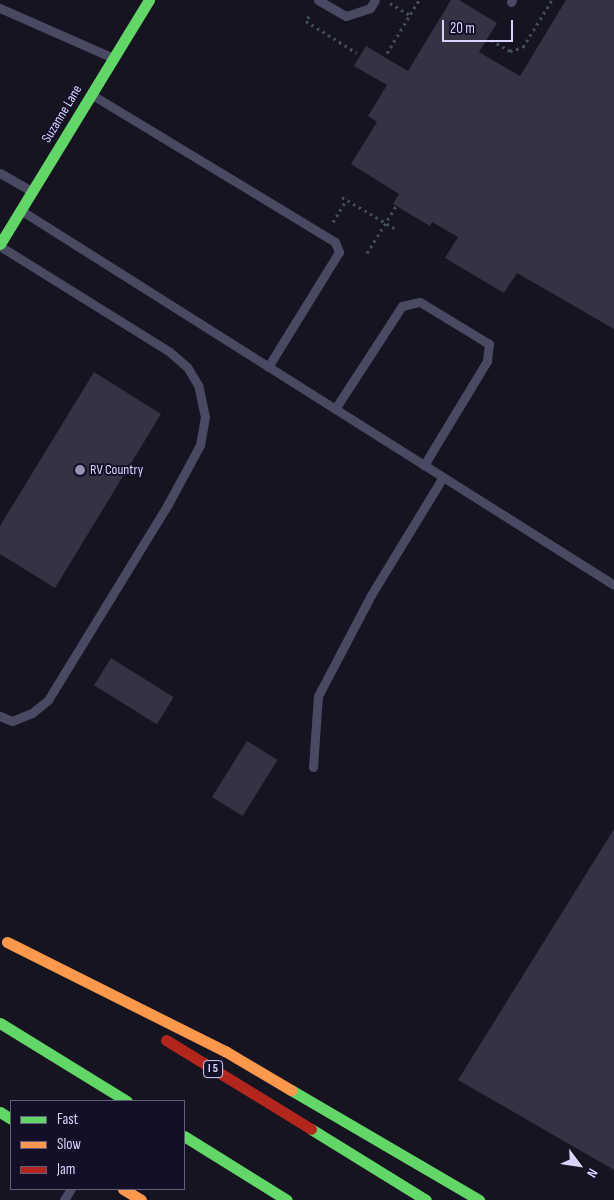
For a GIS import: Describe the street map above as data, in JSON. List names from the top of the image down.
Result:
{
  "streets": {
    "main road": ["Suzanne Lane", "I 5"]
  },
  "places": ["RV Country"],
  "legend": ["Fast", "Slow", "Jam"],
  "scale_bar": "20 m",
  "north": "bottom right"
}
